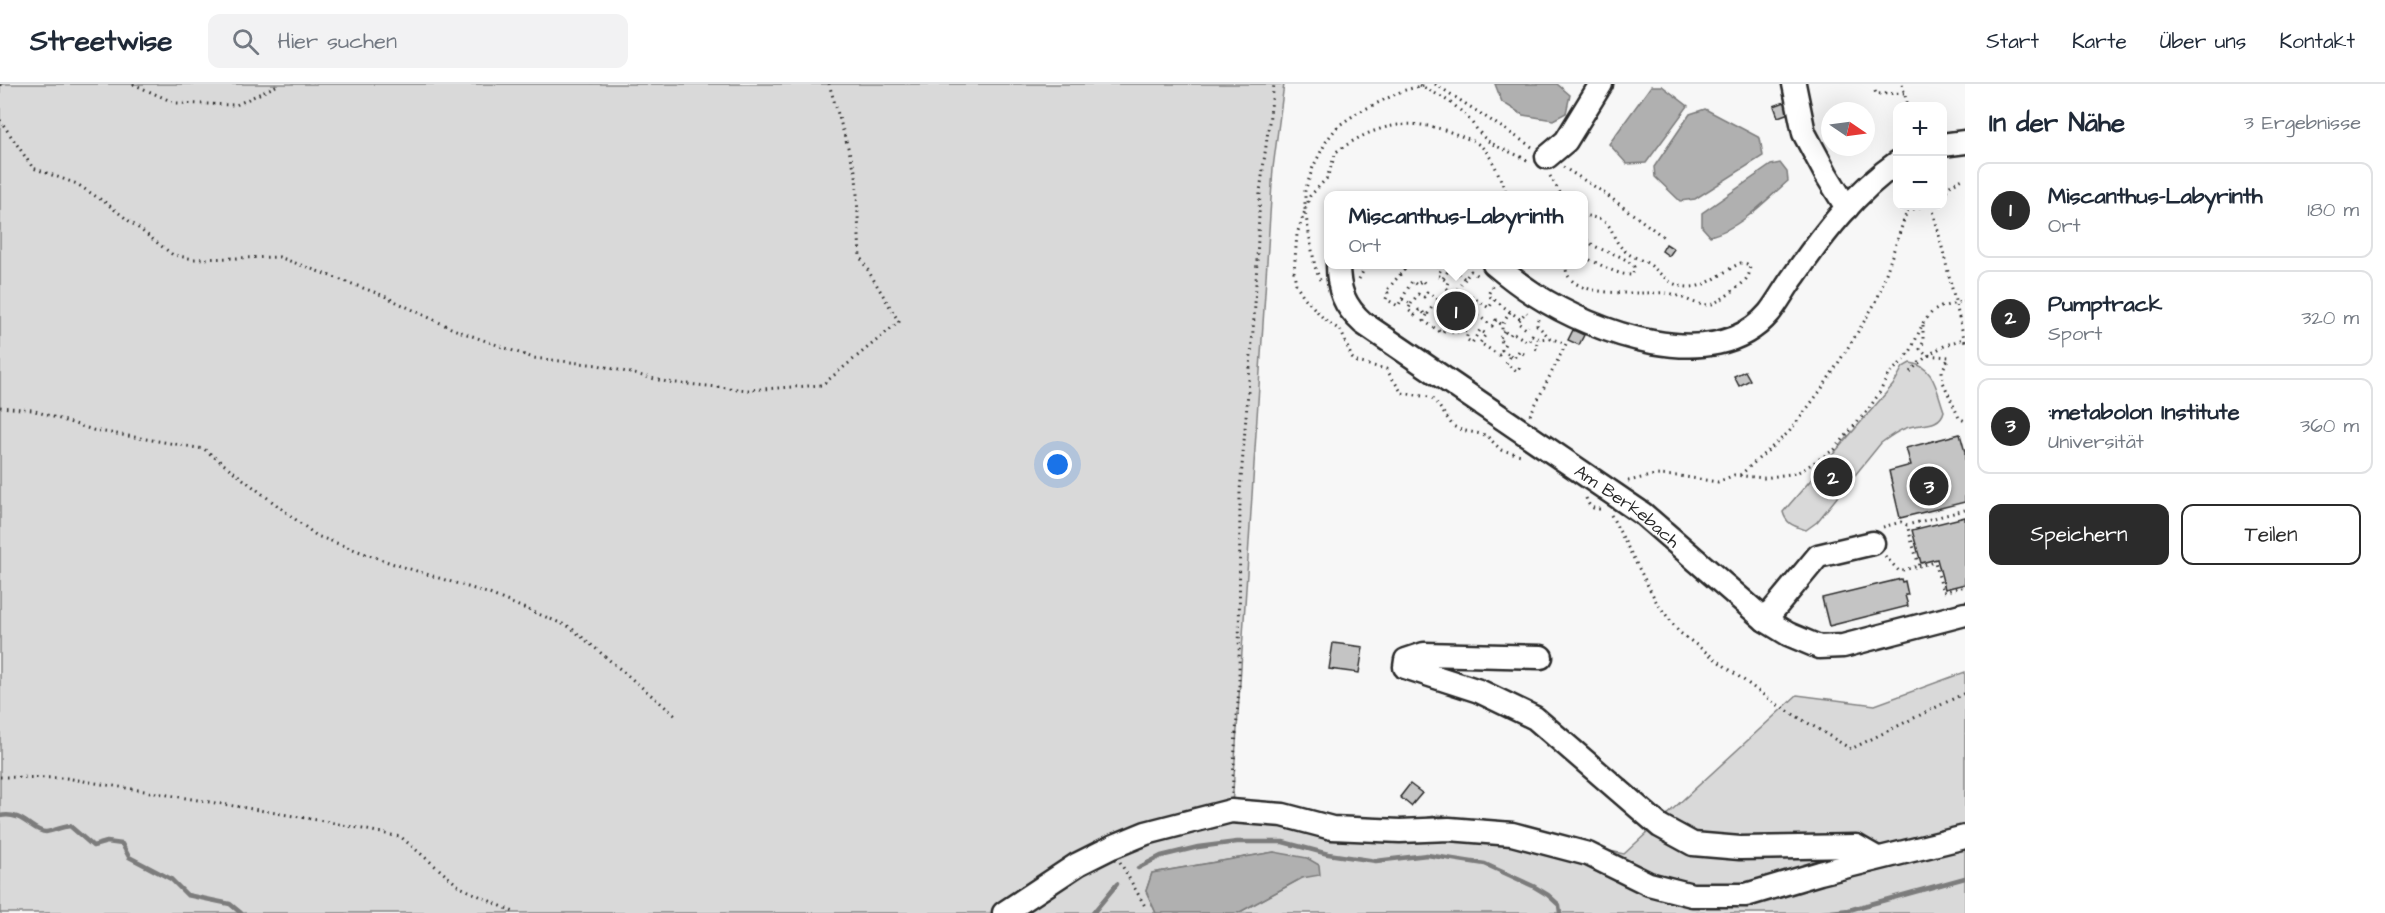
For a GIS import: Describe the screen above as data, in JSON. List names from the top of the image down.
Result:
{
  "streets": {
    "lane": ["Am Berkebach"]
  },
  "north": "right",
  "page": {
    "header": "Streetwise",
    "search": "Hier suchen",
    "nav": [
      "Start",
      "Karte",
      "Über uns",
      "Kontakt"
    ],
    "heading": ["In der Nähe", "3 Ergebnisse"],
    "map_buttons": ["+", "−"],
    "list": [
      {
        "mark": "1",
        "name": "Miscanthus-Labyrinth",
        "note": "Ort",
        "value": "180 m"
      },
      {
        "mark": "2",
        "name": "Pumptrack",
        "note": "Sport",
        "value": "320 m"
      },
      {
        "mark": "3",
        "name": ":metabolon Institute",
        "note": "Universität",
        "value": "360 m"
      }
    ],
    "popup": ["Miscanthus-Labyrinth", "Ort"],
    "pins": ["1", "2", "3"],
    "buttons": ["Speichern", "Teilen"]
  }
}
